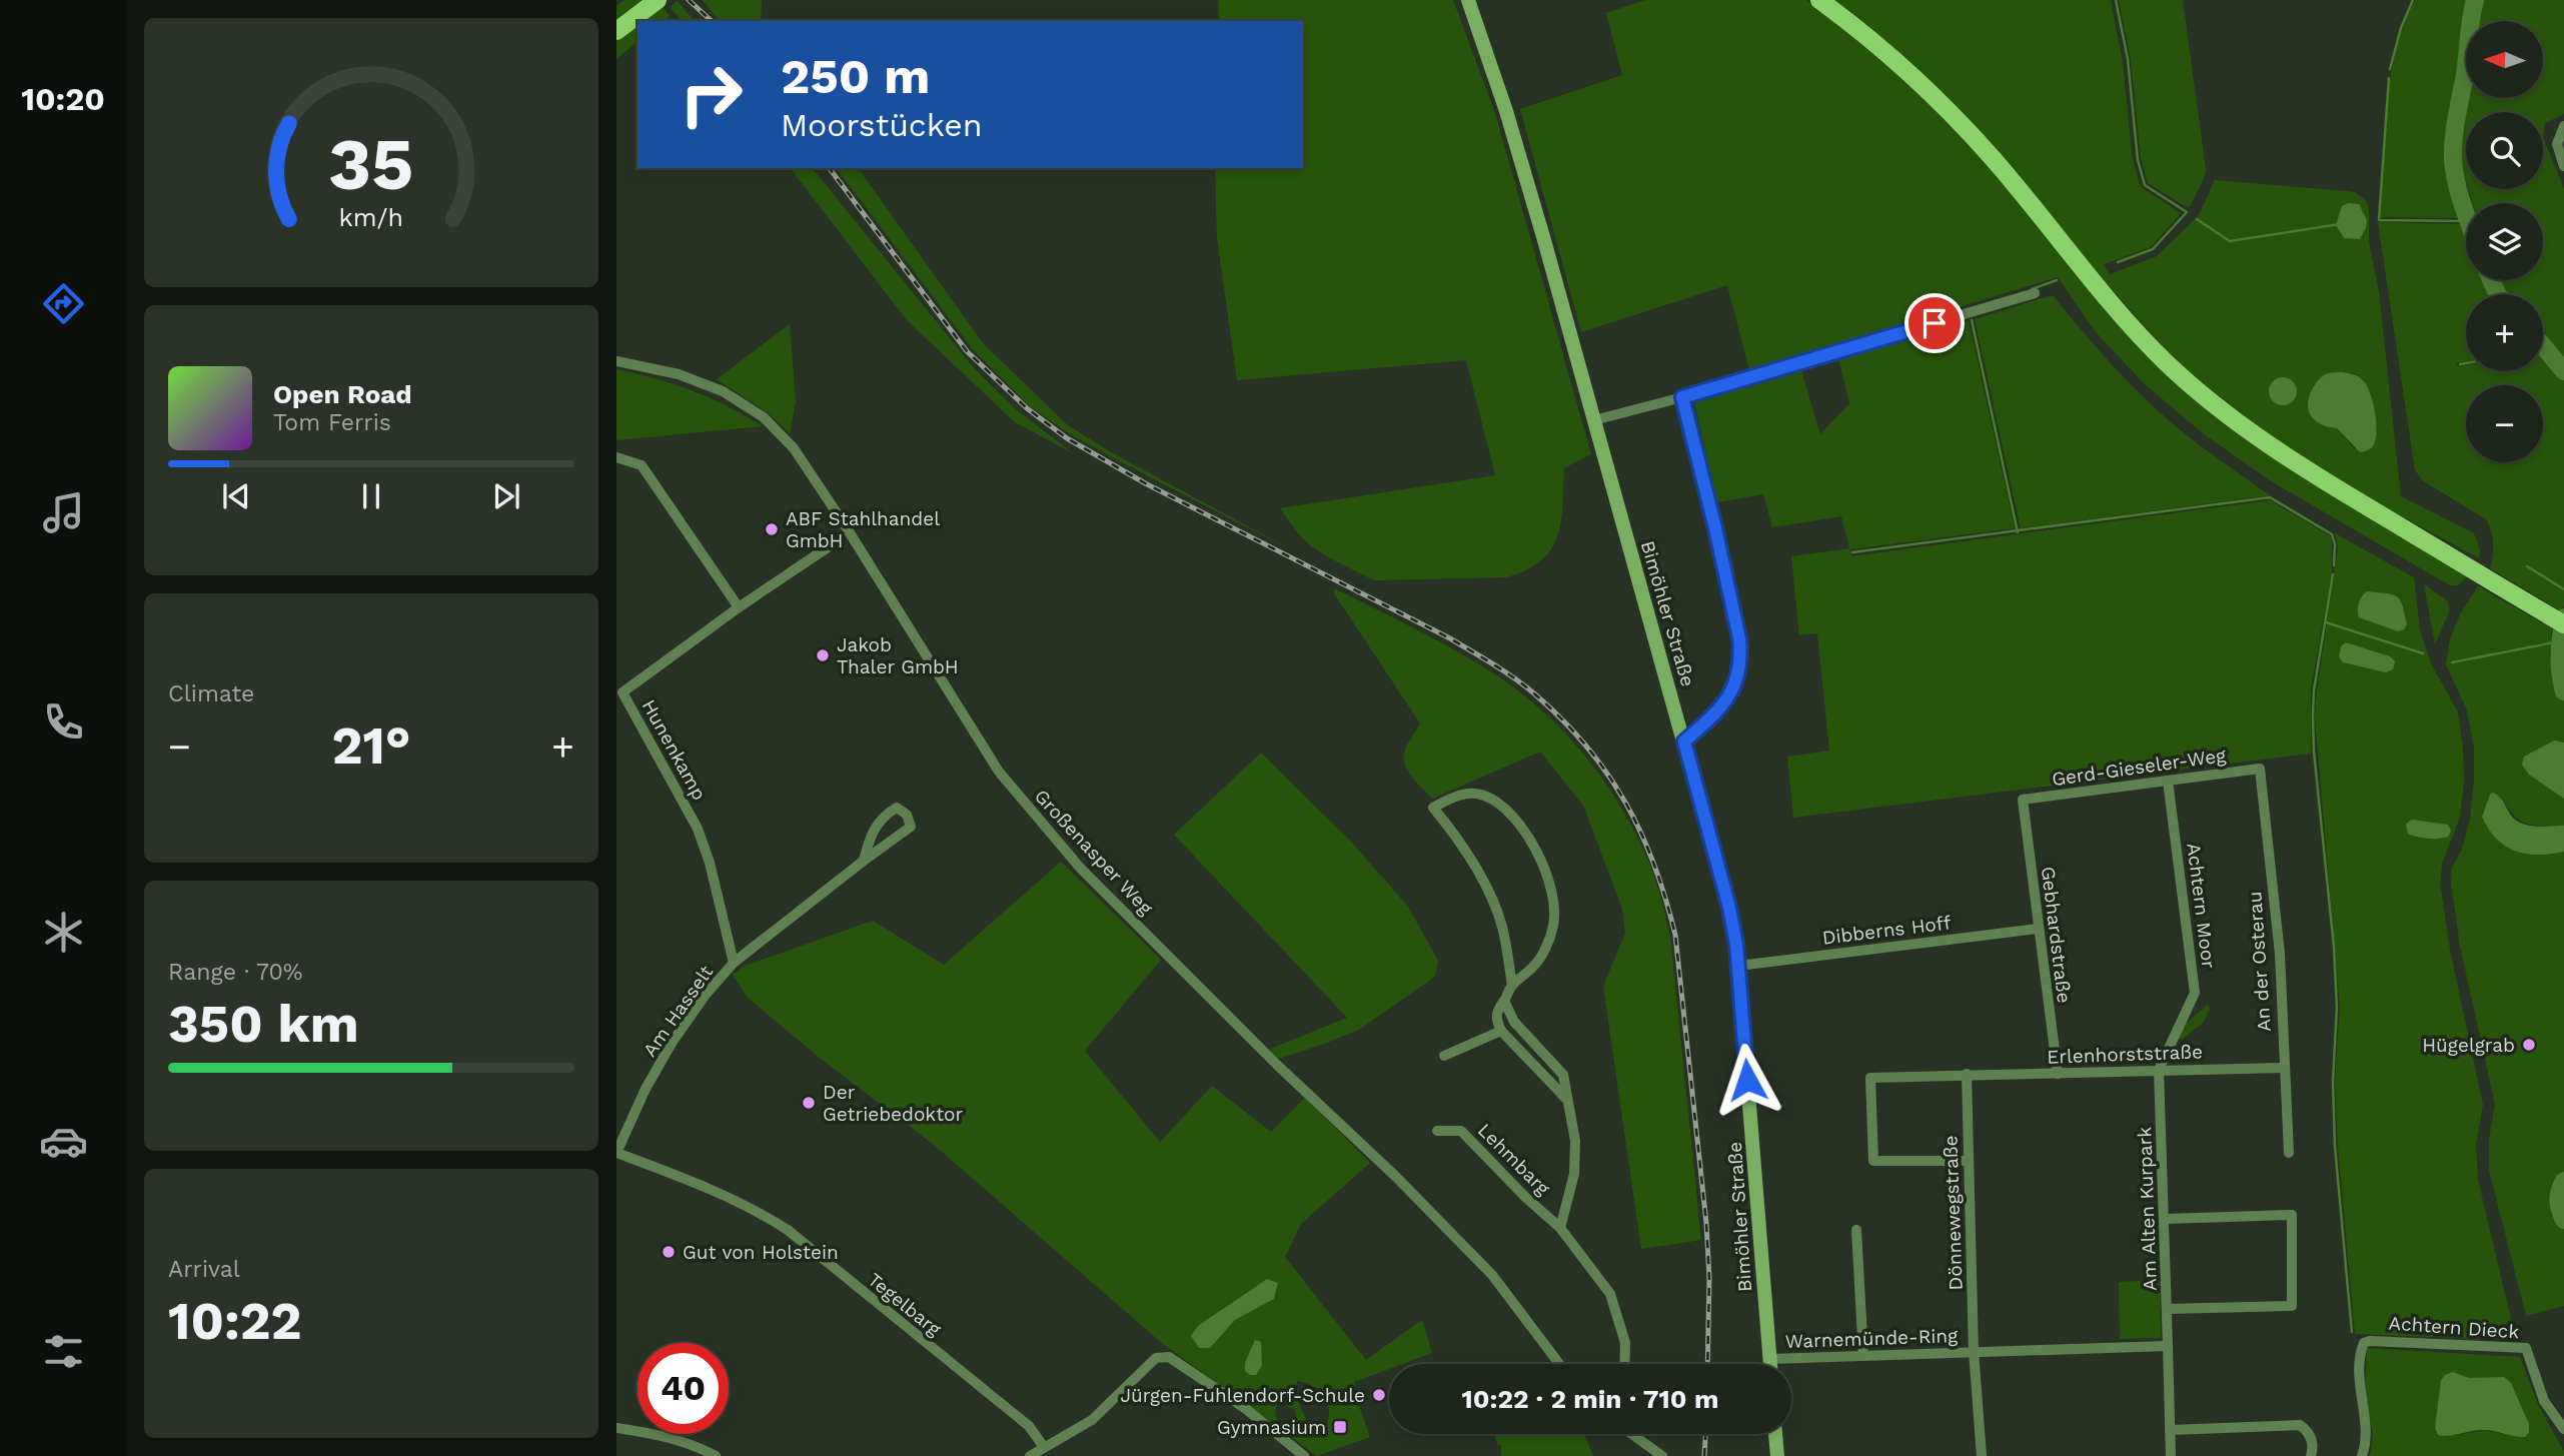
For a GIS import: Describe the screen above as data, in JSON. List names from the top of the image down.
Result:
{
  "streets": {
    "street": [
      "Bimöhler Straße",
      "Hunenkamp",
      "Gerd-Gieseler-Weg",
      "Großenasper Weg",
      "Achtern Moor",
      "Dibberns Hoff",
      "Gebhardstraße",
      "An der Osterau",
      "Am Hasselt",
      "Erlenhorststraße",
      "Lehmbarg",
      "Am Alten Kurpark",
      "Dönnewegstraße",
      "Tegelbarg",
      "Achtern Dieck",
      "Warnemünde-Ring"
    ]
  },
  "crossings": [
    ["Bimöhler Straße", "Dibberns Hoff"],
    ["Bimöhler Straße", "Warnemünde-Ring"],
    ["Hunenkamp", "Am Hasselt"],
    ["Gerd-Gieseler-Weg", "Achtern Moor"],
    ["Gerd-Gieseler-Weg", "Gebhardstraße"],
    ["Gerd-Gieseler-Weg", "An der Osterau"],
    ["Achtern Moor", "Erlenhorststraße"],
    ["Achtern Moor", "Am Alten Kurpark"],
    ["Dibberns Hoff", "Gebhardstraße"],
    ["Gebhardstraße", "Erlenhorststraße"],
    ["An der Osterau", "Erlenhorststraße"],
    ["Am Hasselt", "Tegelbarg"],
    ["Erlenhorststraße", "Am Alten Kurpark"],
    ["Erlenhorststraße", "Dönnewegstraße"],
    ["Am Alten Kurpark", "Warnemünde-Ring"],
    ["Dönnewegstraße", "Warnemünde-Ring"]
  ],
  "places": {
    "other": [
      "ABF Stahlhandel GmbH",
      "Jakob Thaler GmbH",
      "Hügelgrab",
      "Der Getriebedoktor",
      "Gut von Holstein",
      "Jürgen-Fuhlendorf-Schule"
    ],
    "transit": ["Gymnasium"]
  },
  "north": "left",
  "page": {
    "tabs": "10:20",
    "map_buttons": ["+", "−"],
    "turn": ["250 m", "Moorstücken"],
    "song": ["Open Road", "Tom Ferris"],
    "tile": [
      "Climate",
      ["Range · 70%", "350 km"],
      ["Arrival", "10:22"]
    ],
    "heat": ["−", "21°", "+"],
    "limit": "40",
    "trip": "10:22 · 2 min · 710 m",
    "gauge": ["35", "km/h"]
  }
}
